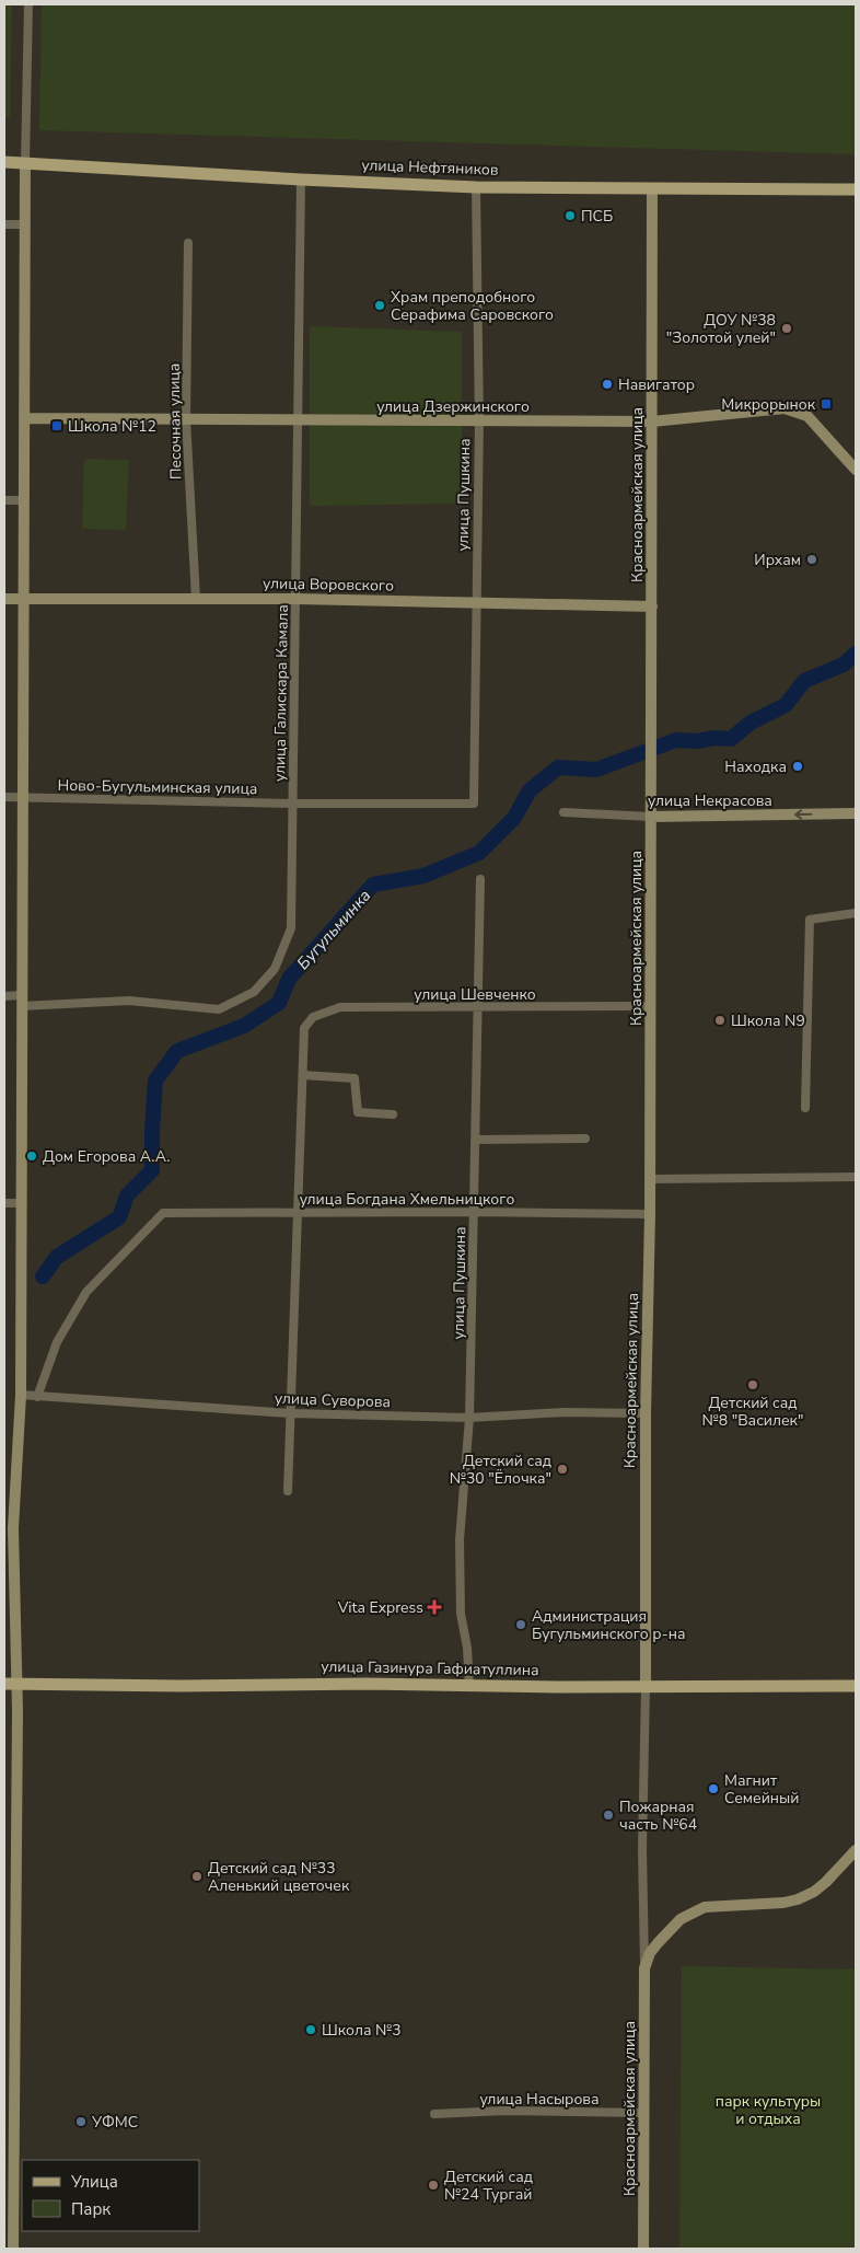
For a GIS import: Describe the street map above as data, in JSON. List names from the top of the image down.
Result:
{
  "streets": {
    "main road": ["улица Нефтяников", "улица Газинура Гафиатуллина"],
    "street": [
      "улица Дзержинского",
      "Песочная улица",
      "улица Пушкина",
      "Красноармейская улица",
      "улица Воровского",
      "улица Галискара Камала",
      "Ново-Бугульминская улица",
      "улица Некрасова",
      "улица Шевченко",
      "улица Богдана Хмельницкого",
      "улица Суворова",
      "улица Насырова"
    ]
  },
  "crossings": [
    ["улица Нефтяников", "улица Пушкина"],
    ["улица Нефтяников", "Красноармейская улица"],
    ["улица Нефтяников", "улица Галискара Камала"],
    ["улица Дзержинского", "Песочная улица"],
    ["улица Дзержинского", "улица Пушкина"],
    ["улица Дзержинского", "Красноармейская улица"],
    ["улица Дзержинского", "улица Галискара Камала"],
    ["Песочная улица", "улица Воровского"],
    ["улица Пушкина", "улица Воровского"],
    ["улица Пушкина", "Ново-Бугульминская улица"],
    ["улица Пушкина", "улица Шевченко"],
    ["улица Пушкина", "улица Богдана Хмельницкого"],
    ["улица Пушкина", "улица Суворова"],
    ["улица Пушкина", "улица Газинура Гафиатуллина"],
    ["Красноармейская улица", "улица Воровского"],
    ["Красноармейская улица", "улица Некрасова"],
    ["Красноармейская улица", "улица Шевченко"],
    ["Красноармейская улица", "улица Богдана Хмельницкого"],
    ["Красноармейская улица", "улица Суворова"],
    ["Красноармейская улица", "улица Газинура Гафиатуллина"],
    ["Красноармейская улица", "улица Насырова"],
    ["улица Воровского", "улица Галискара Камала"],
    ["улица Галискара Камала", "Ново-Бугульминская улица"],
    ["улица Богдана Хмельницкого", "улица Суворова"]
  ],
  "one_way": ["улица Некрасова"],
  "water": ["Бугульминка"],
  "parks": ["парк культуры и отдыха"],
  "places": {
    "other": [
      "ПСБ",
      "Храм преподобного Серафима Саровского",
      "ДОУ №38 \"Золотой улей\"",
      "Навигатор",
      "Ирхам",
      "Находка",
      "Школа N9",
      "Дом Егорова А.А.",
      "Детский сад №8 \"Василек\"",
      "Детский сад №30 \"Ёлочка\"",
      "Администрация Бугульминского р-на",
      "Магнит Семейный",
      "Пожарная часть №64",
      "Детский сад №33 Аленький цветочек",
      "Школа №3",
      "УФМС",
      "Детский сад №24 Тургай"
    ],
    "transit": ["Микрорынок", "Школа №12"],
    "health": ["Vita Express"]
  },
  "legend": ["Улица", "Парк"]
}
